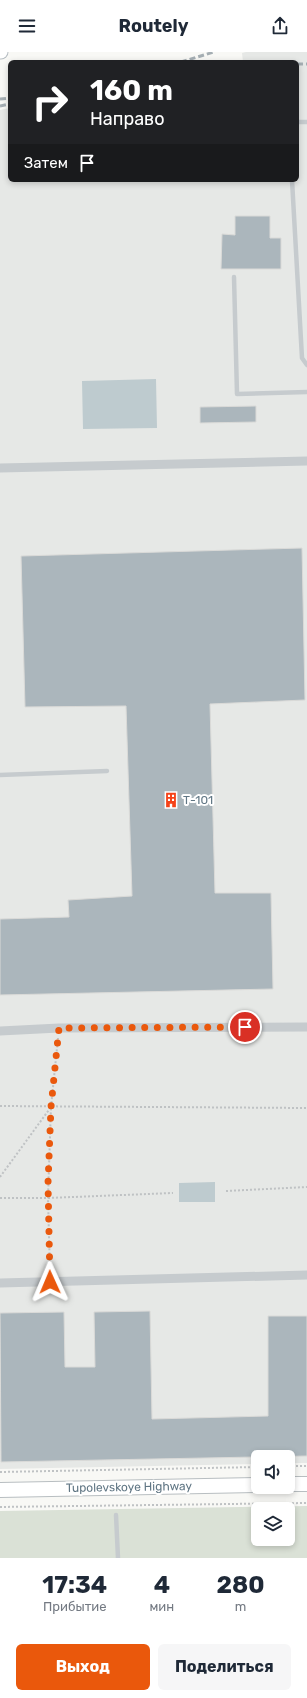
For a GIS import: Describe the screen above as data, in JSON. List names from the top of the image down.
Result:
{
  "streets": {
    "main road": ["Tupolevskoye Highway"]
  },
  "places": {
    "building": ["Т-101"]
  },
  "page": {
    "header": "Routely",
    "turn": ["160 m", "Направо"],
    "then": "Затем",
    "eta": [
      "17:34",
      "Прибытие",
      "4",
      "мин",
      "280",
      "m"
    ],
    "buttons": ["Выход", "Поделиться"]
  }
}
